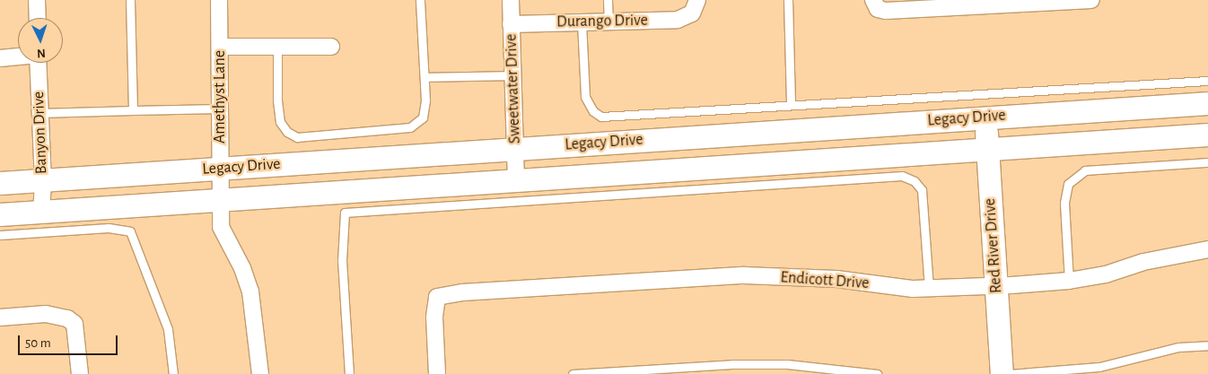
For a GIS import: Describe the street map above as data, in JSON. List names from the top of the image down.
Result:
{
  "streets": {
    "main road": ["Legacy Drive", "Red River Drive"],
    "street": [
      "Durango Drive",
      "Sweetwater Drive",
      "Amethyst Lane",
      "Banyon Drive",
      "Endicott Drive"
    ]
  },
  "crossings": [
    ["Durango Drive", "Sweetwater Drive"],
    ["Sweetwater Drive", "Legacy Drive"],
    ["Amethyst Lane", "Legacy Drive"],
    ["Legacy Drive", "Banyon Drive"],
    ["Legacy Drive", "Red River Drive"],
    ["Red River Drive", "Endicott Drive"]
  ],
  "scale_bar": "50 m",
  "north": "bottom"
}
